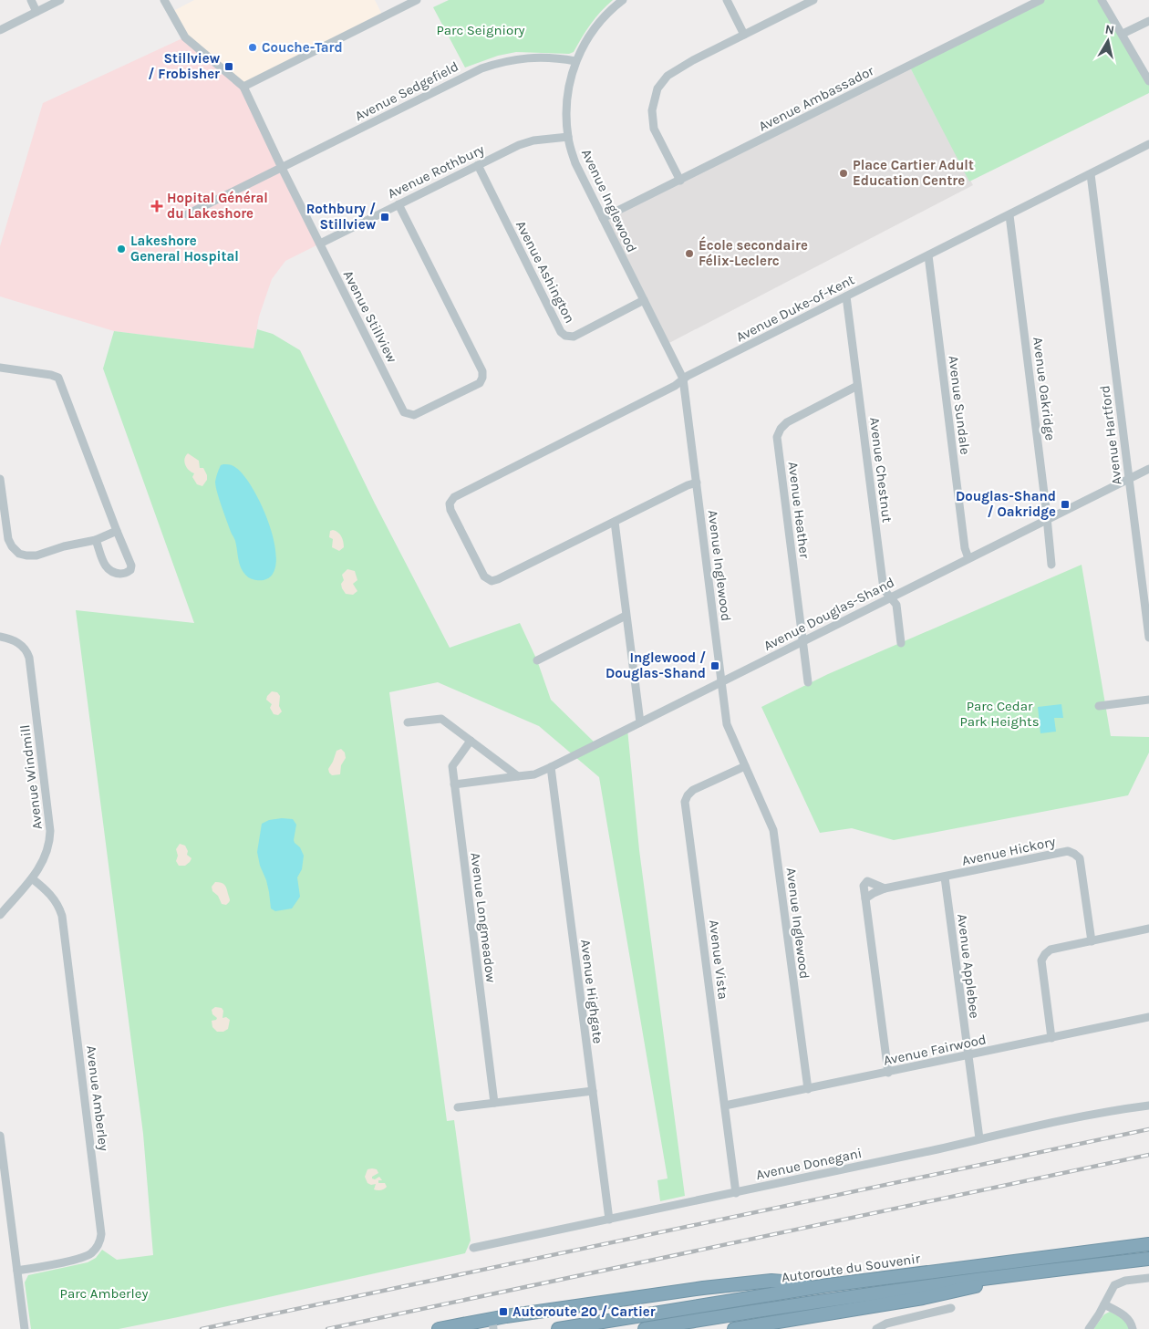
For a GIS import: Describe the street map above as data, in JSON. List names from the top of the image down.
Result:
{
  "streets": {
    "highway": ["Autoroute du Souvenir"],
    "street": [
      "Avenue Sedgefield",
      "Avenue Ambassador",
      "Avenue Rothbury",
      "Avenue Inglewood",
      "Avenue Ashington",
      "Avenue Duke-of-Kent",
      "Avenue Stillview",
      "Avenue Oakridge",
      "Avenue Sundale",
      "Avenue Hartford",
      "Avenue Chestnut",
      "Avenue Heather",
      "Avenue Douglas-Shand",
      "Avenue Windmill",
      "Avenue Hickory",
      "Avenue Longmeadow",
      "Avenue Vista",
      "Avenue Applebee",
      "Avenue Highgate",
      "Avenue Fairwood",
      "Avenue Amberley",
      "Avenue Donegani"
    ]
  },
  "crossings": [
    ["Avenue Sedgefield", "Avenue Inglewood"],
    ["Avenue Sedgefield", "Avenue Stillview"],
    ["Avenue Ambassador", "Avenue Inglewood"],
    ["Avenue Rothbury", "Avenue Inglewood"],
    ["Avenue Rothbury", "Avenue Ashington"],
    ["Avenue Rothbury", "Avenue Stillview"],
    ["Avenue Inglewood", "Avenue Ashington"],
    ["Avenue Inglewood", "Avenue Duke-of-Kent"],
    ["Avenue Inglewood", "Avenue Douglas-Shand"],
    ["Avenue Inglewood", "Avenue Vista"],
    ["Avenue Inglewood", "Avenue Fairwood"],
    ["Avenue Duke-of-Kent", "Avenue Oakridge"],
    ["Avenue Duke-of-Kent", "Avenue Sundale"],
    ["Avenue Duke-of-Kent", "Avenue Hartford"],
    ["Avenue Duke-of-Kent", "Avenue Chestnut"],
    ["Avenue Oakridge", "Avenue Douglas-Shand"],
    ["Avenue Sundale", "Avenue Douglas-Shand"],
    ["Avenue Hartford", "Avenue Douglas-Shand"],
    ["Avenue Chestnut", "Avenue Heather"],
    ["Avenue Chestnut", "Avenue Douglas-Shand"],
    ["Avenue Heather", "Avenue Douglas-Shand"],
    ["Avenue Douglas-Shand", "Avenue Longmeadow"],
    ["Avenue Douglas-Shand", "Avenue Highgate"],
    ["Avenue Windmill", "Avenue Amberley"],
    ["Avenue Hickory", "Avenue Applebee"],
    ["Avenue Hickory", "Avenue Fairwood"],
    ["Avenue Vista", "Avenue Fairwood"],
    ["Avenue Vista", "Avenue Donegani"],
    ["Avenue Applebee", "Avenue Fairwood"],
    ["Avenue Applebee", "Avenue Donegani"],
    ["Avenue Highgate", "Avenue Donegani"]
  ],
  "parks": ["Parc Seigniory", "Parc Cedar Park Heights", "Parc Amberley"],
  "places": {
    "other": [
      "Couche-Tard",
      "Place Cartier Adult Education Centre",
      "Lakeshore General Hospital",
      "École secondaire Félix-Leclerc"
    ],
    "transit": [
      "Stillview / Frobisher",
      "Rothbury / Stillview",
      "Douglas-Shand / Oakridge",
      "Inglewood / Douglas-Shand",
      "Autoroute 20 / Cartier"
    ],
    "health": ["Hopital Général du Lakeshore"]
  },
  "north": "top"
}
